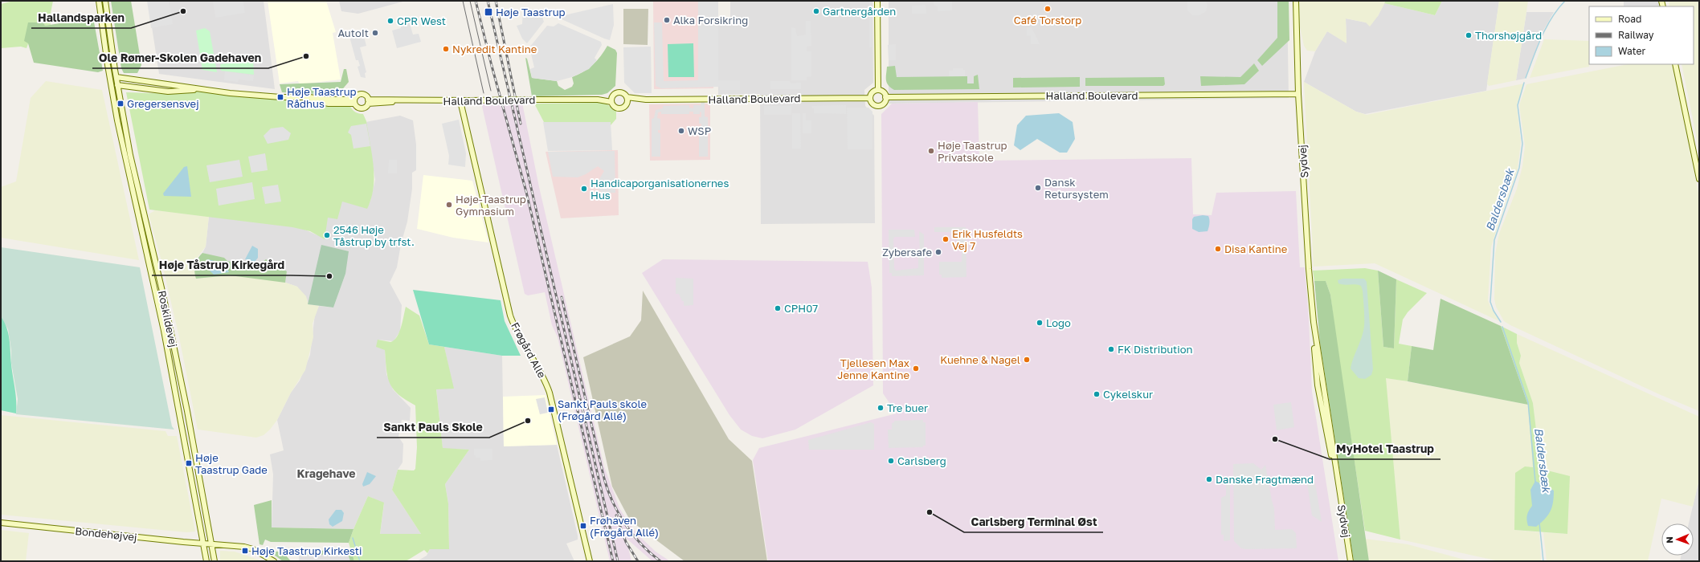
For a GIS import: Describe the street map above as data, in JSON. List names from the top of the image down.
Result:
{
  "streets": {
    "street": [
      "Halland Boulevard",
      "Sydvej",
      "Roskildevej",
      "Frøgård Alle",
      "Bondehøjvej"
    ]
  },
  "crossings": [
    ["Halland Boulevard", "Sydvej"],
    ["Halland Boulevard", "Frøgård Alle"],
    ["Roskildevej", "Bondehøjvej"]
  ],
  "districts": ["Kragehave"],
  "water": ["Baldersbæk"],
  "places": {
    "other": [
      "Café Torstorp",
      "Hallandsparken",
      "Gartnergården",
      "Alka Forsikring",
      "CPR West",
      "AutoIt",
      "Thorshøjgård",
      "Nykredit Kantine",
      "Ole Rømer-Skolen Gadehaven",
      "WSP",
      "Høje Taastrup Privatskole",
      "Dansk Retursystem",
      "Handicaporganisationernes Hus",
      "Høje-Taastrup Gymnasium",
      "2546 Høje Tåstrup by trfst.",
      "Erik Husfeldts Vej 7",
      "Disa Kantine",
      "Zybersafe",
      "Høje Tåstrup Kirkegård",
      "CPH07",
      "Logo",
      "FK Distribution",
      "Kuehne & Nagel",
      "Tjellesen Max Jenne Kantine",
      "Cykelskur",
      "Tre buer",
      "Sankt Pauls Skole",
      "MyHotel Taastrup",
      "Carlsberg",
      "Danske Fragtmænd",
      "Carlsberg Terminal Øst"
    ],
    "transit": [
      "Høje Taastrup",
      "Høje Taastrup Rådhus",
      "Gregersensvej",
      "Sankt Pauls skole (Frøgård Allé)",
      "Høje Taastrup Gade",
      "Frøhaven (Frøgård Allé)",
      "Høje Taastrup Kirkesti"
    ]
  },
  "legend": ["Road", "Railway", "Water"],
  "north": "left"
}
